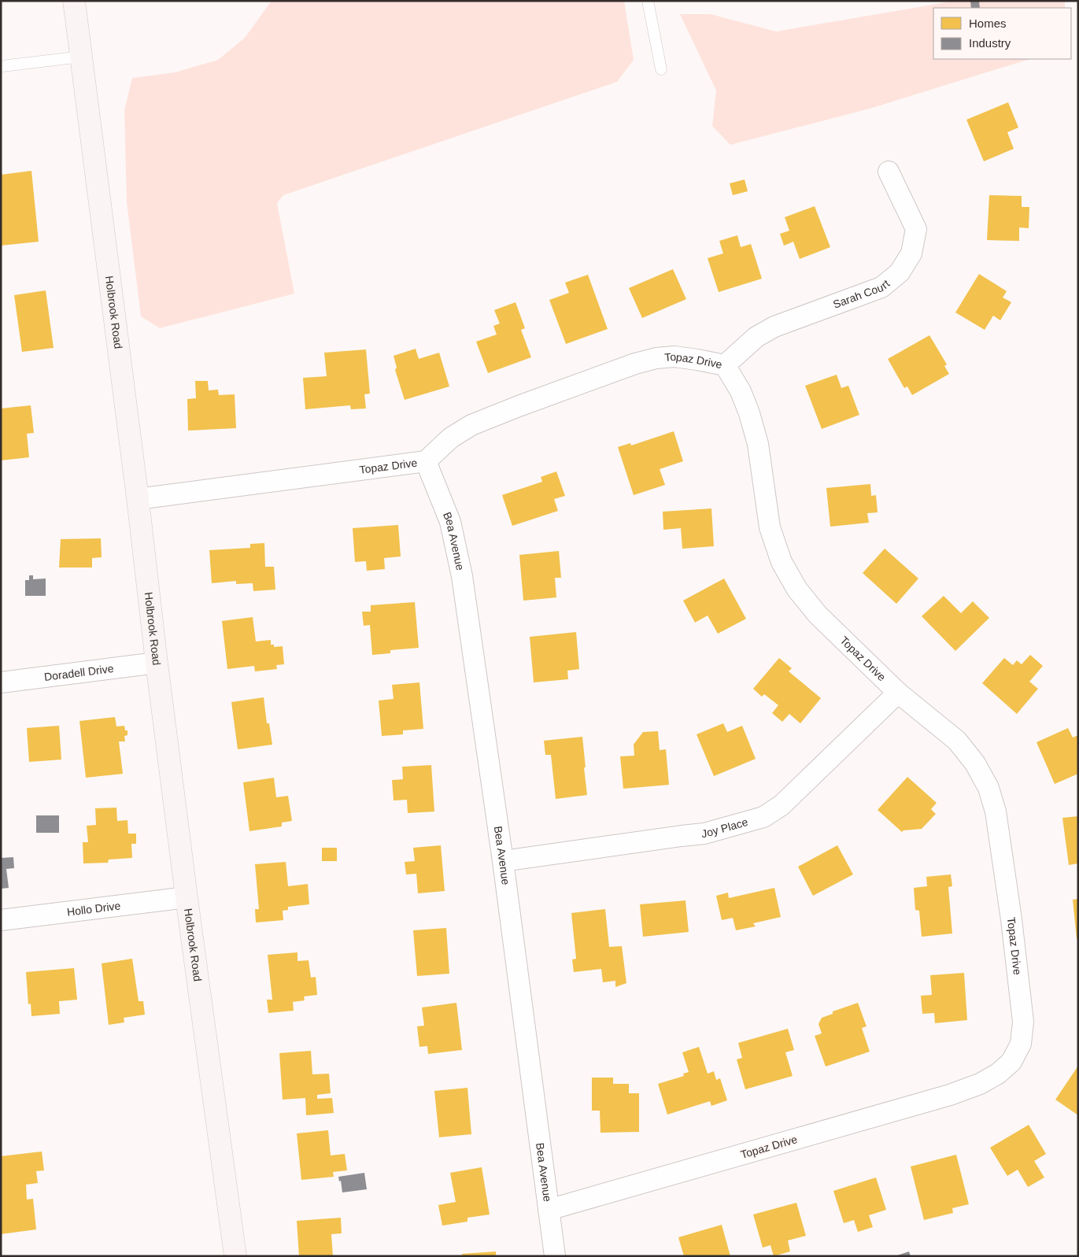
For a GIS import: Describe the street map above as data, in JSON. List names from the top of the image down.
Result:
{
  "streets": {
    "street": [
      "Sarah Court",
      "Holbrook Road",
      "Topaz Drive",
      "Bea Avenue",
      "Doradell Drive",
      "Joy Place",
      "Hollo Drive"
    ]
  },
  "crossings": [
    ["Sarah Court", "Topaz Drive"],
    ["Holbrook Road", "Topaz Drive"],
    ["Holbrook Road", "Doradell Drive"],
    ["Holbrook Road", "Hollo Drive"],
    ["Topaz Drive", "Bea Avenue"],
    ["Topaz Drive", "Joy Place"],
    ["Bea Avenue", "Joy Place"]
  ],
  "legend": ["Homes", "Industry"]
}
